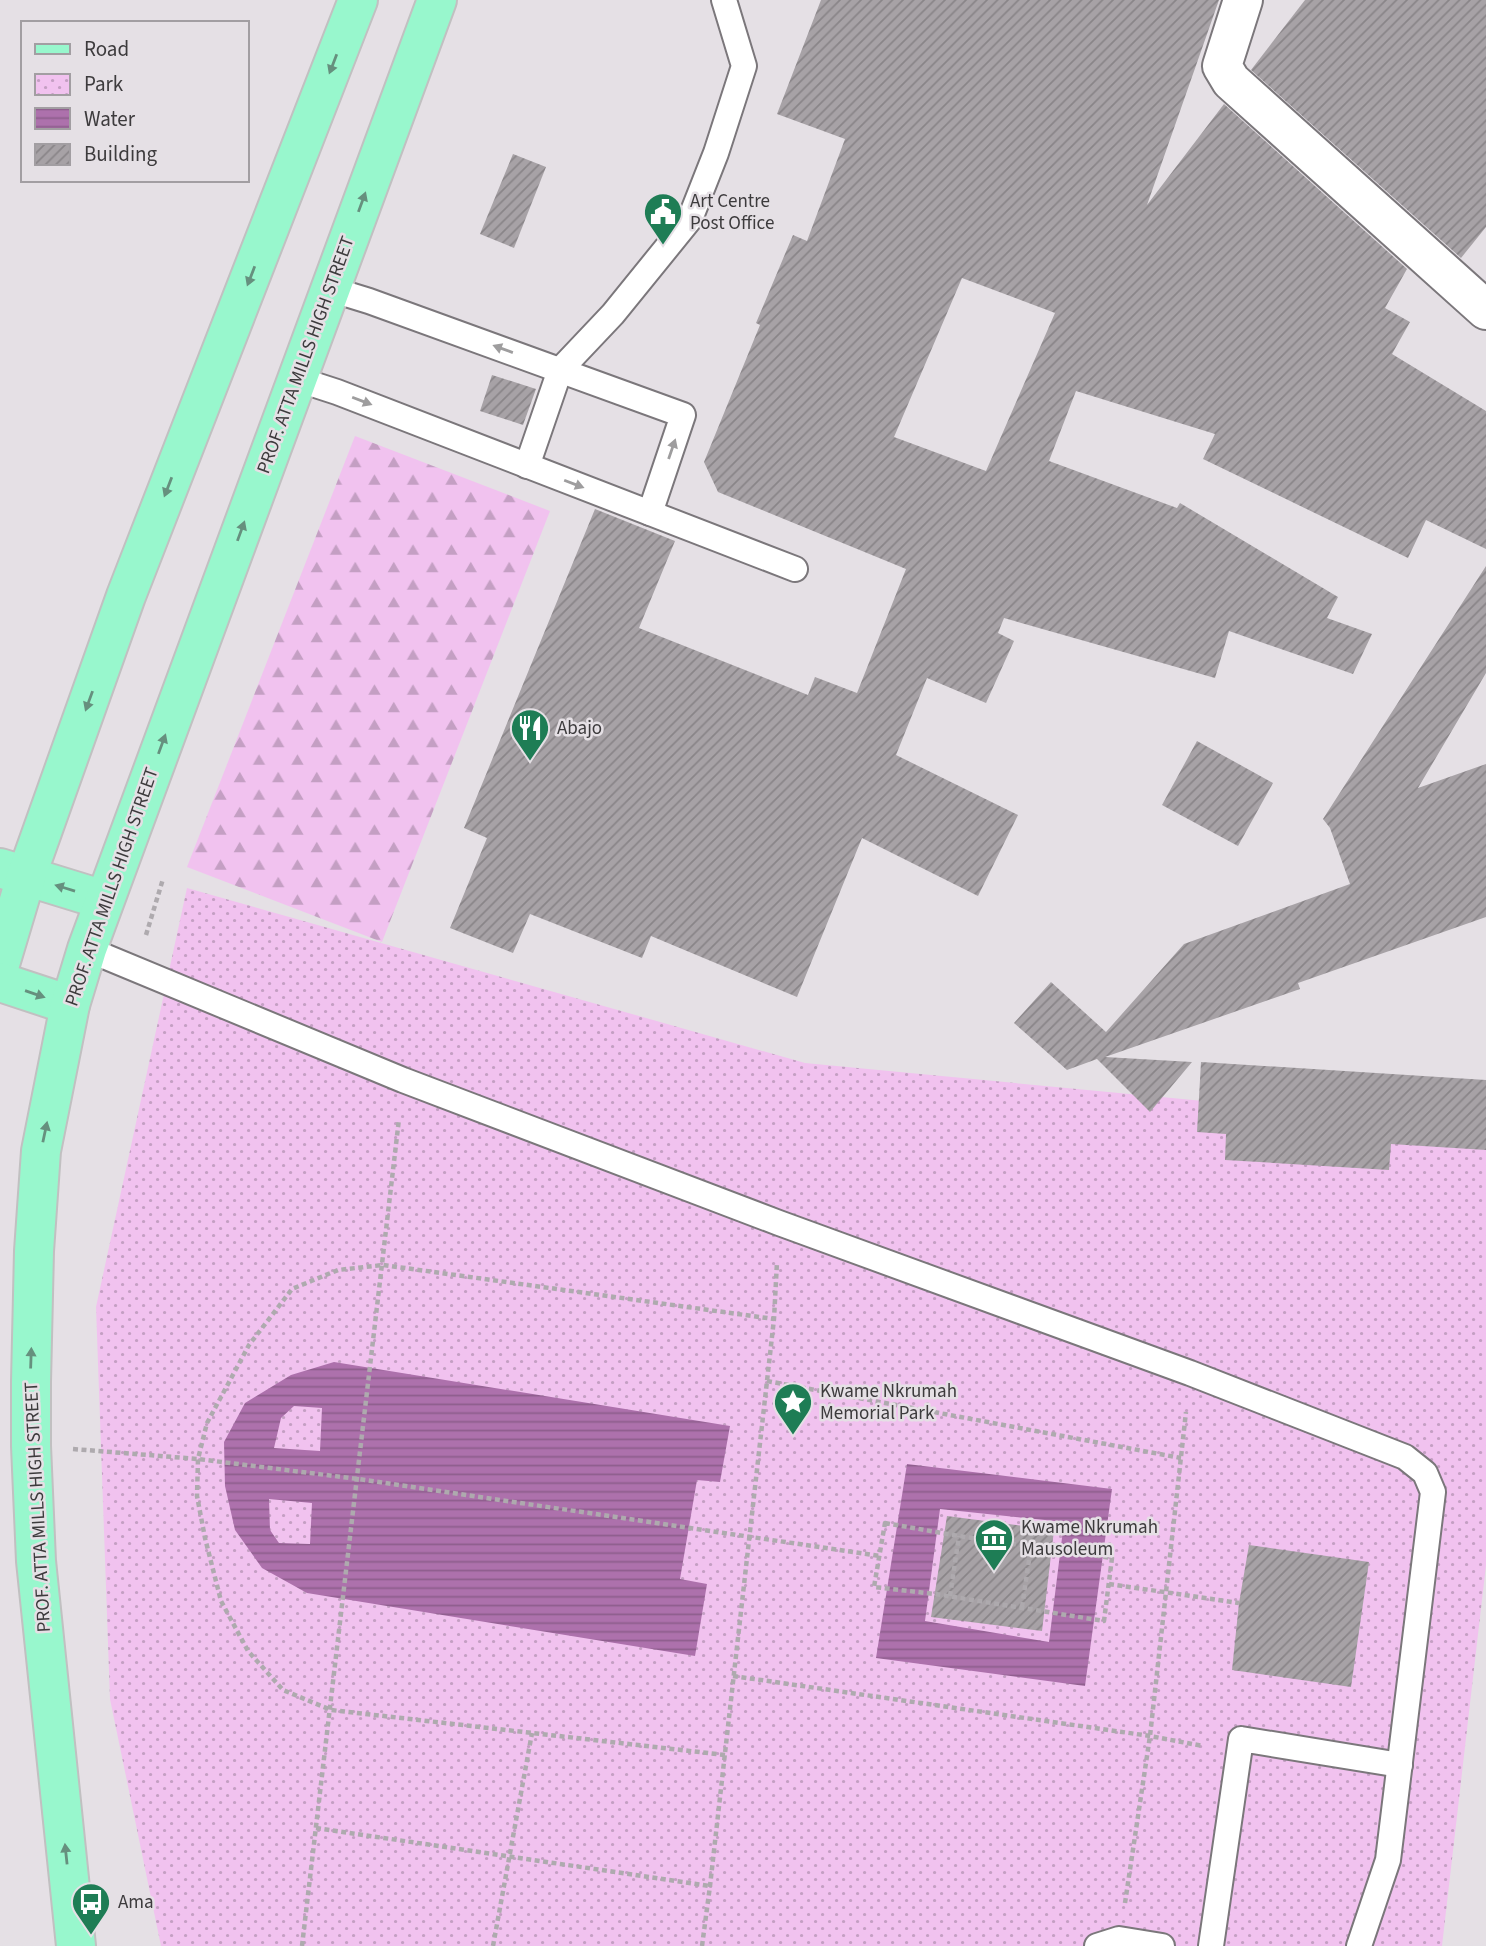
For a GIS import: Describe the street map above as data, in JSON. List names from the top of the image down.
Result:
{
  "streets": {
    "main road": ["PROF. ATTA MILLS HIGH STREET"]
  },
  "places": {
    "public building": ["Art Centre Post Office"],
    "restaurant": ["Abajo"],
    "place": ["Kwame Nkrumah Memorial Park"],
    "museum": ["Kwame Nkrumah Mausoleum"],
    "bus stop": ["Ama"]
  },
  "legend": [
    "Road",
    "Park",
    "Water",
    "Building"
  ]
}
